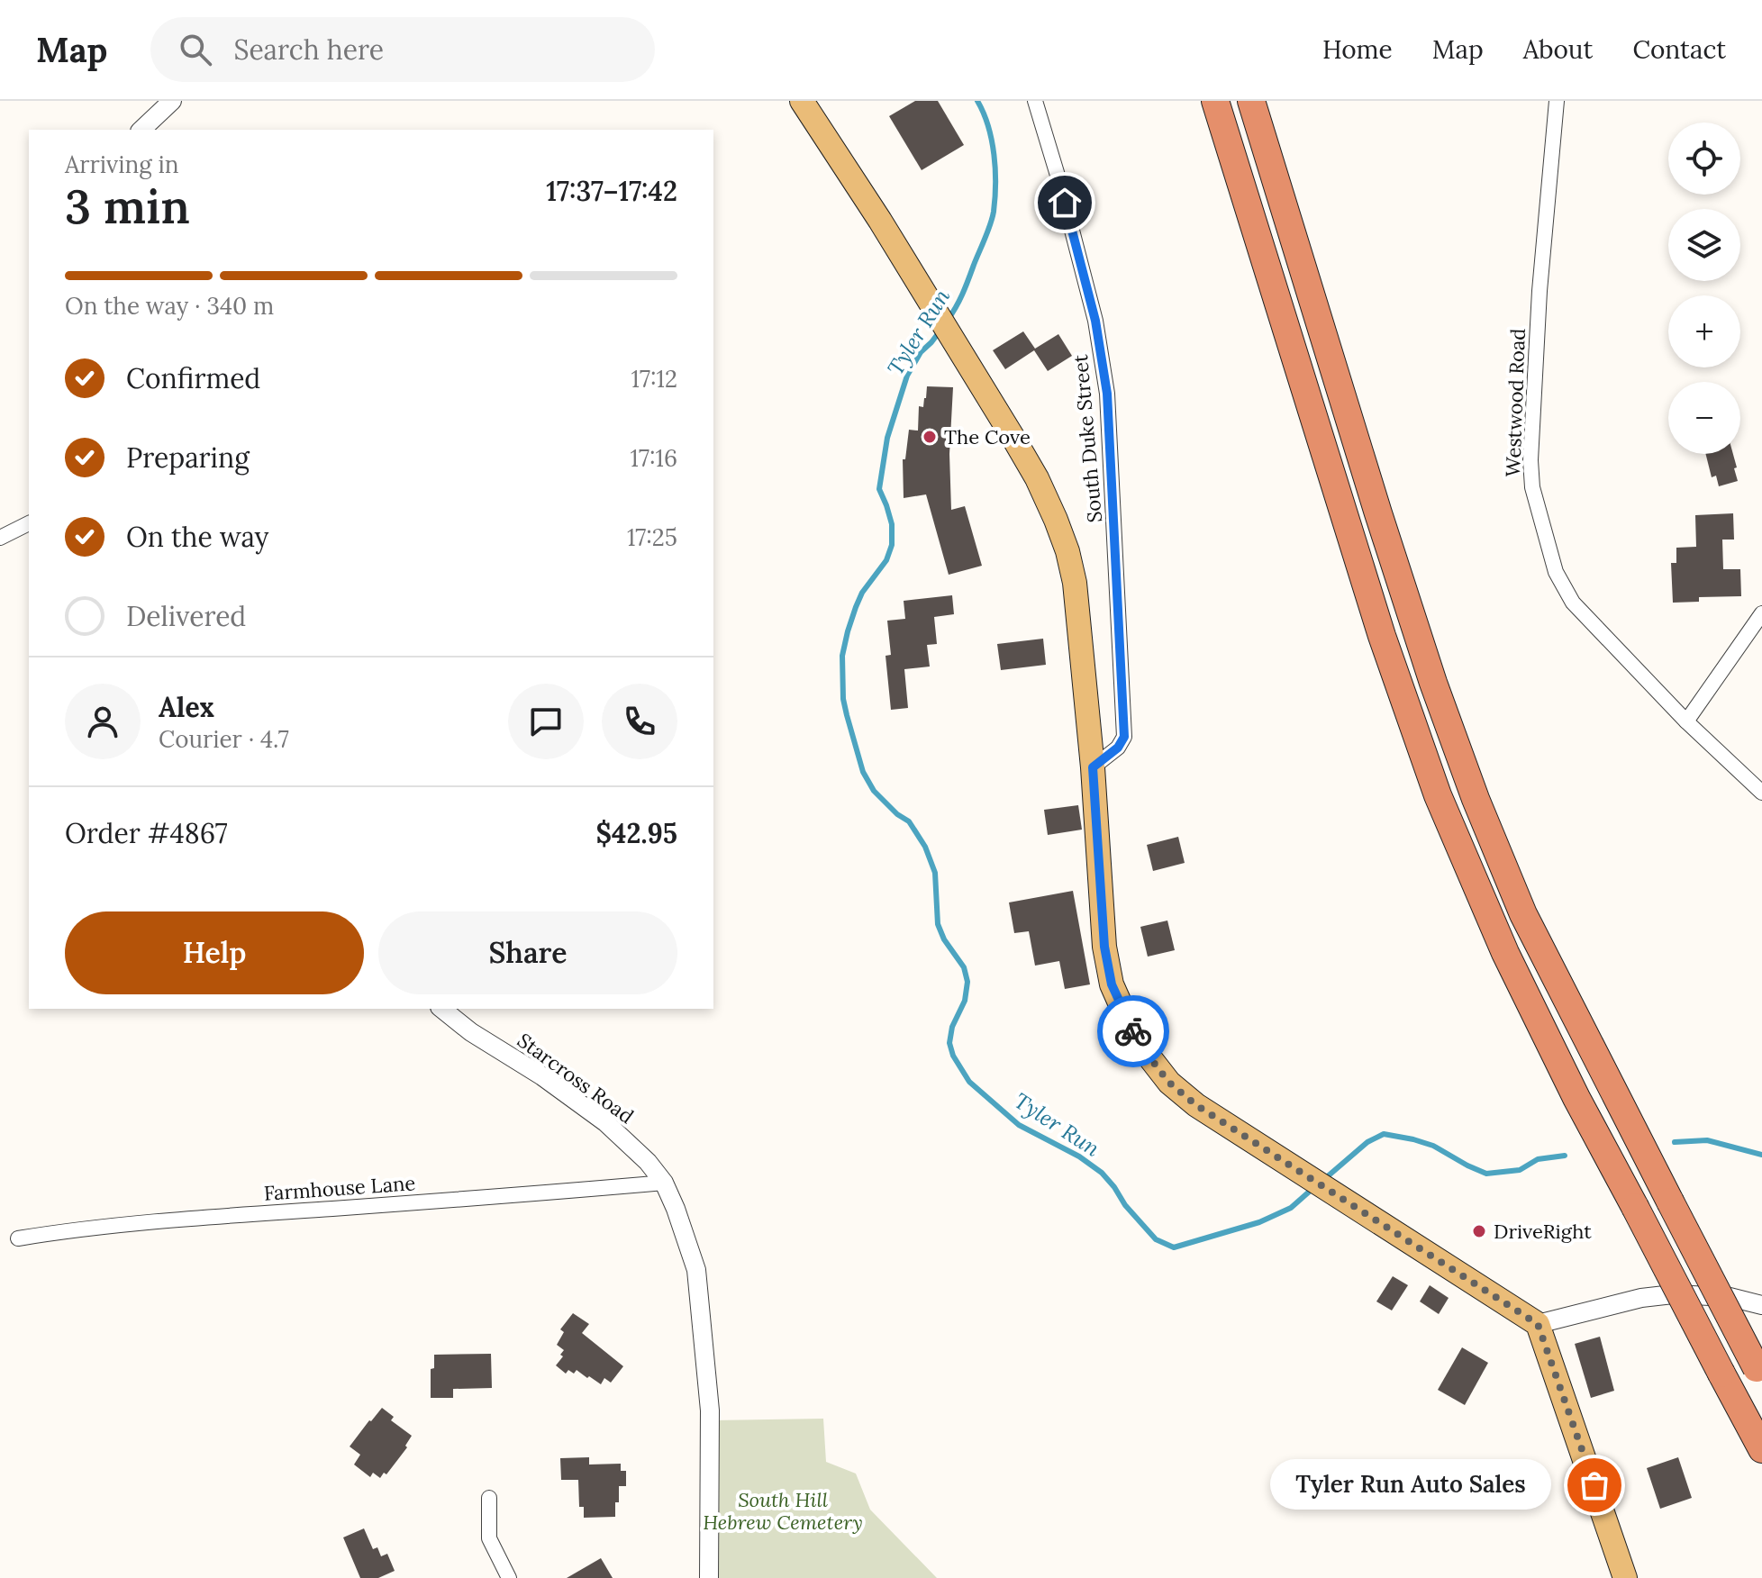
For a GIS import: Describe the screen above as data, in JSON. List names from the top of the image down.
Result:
{
  "streets": {
    "street": [
      "Westwood Road",
      "South Duke Street",
      "Starcross Road",
      "Farmhouse Lane"
    ]
  },
  "crossings": [
    ["Starcross Road", "Farmhouse Lane"]
  ],
  "water": ["Tyler Run"],
  "parks": ["South Hill Hebrew Cemetery"],
  "places": ["The Cove", "DriveRight", "Tyler Run Auto Sales"],
  "page": {
    "header": "Map",
    "search": "Search here",
    "nav": [
      "Home",
      "Map",
      "About",
      "Contact"
    ],
    "map_buttons": ["+", "−"],
    "heading": ["3 min", "Arriving in", "17:37–17:42"],
    "panel": [
      "Alex",
      "Courier · 4.7",
      "Order #4867",
      "$42.95"
    ],
    "bar": "On the way · 340 m",
    "list": [
      ["Confirmed", "17:12"],
      ["Preparing", "17:16"],
      ["On the way", "17:25"],
      "Delivered"
    ],
    "buttons": ["Help", "Share"],
    "bubble": "Tyler Run Auto Sales"
  }
}
